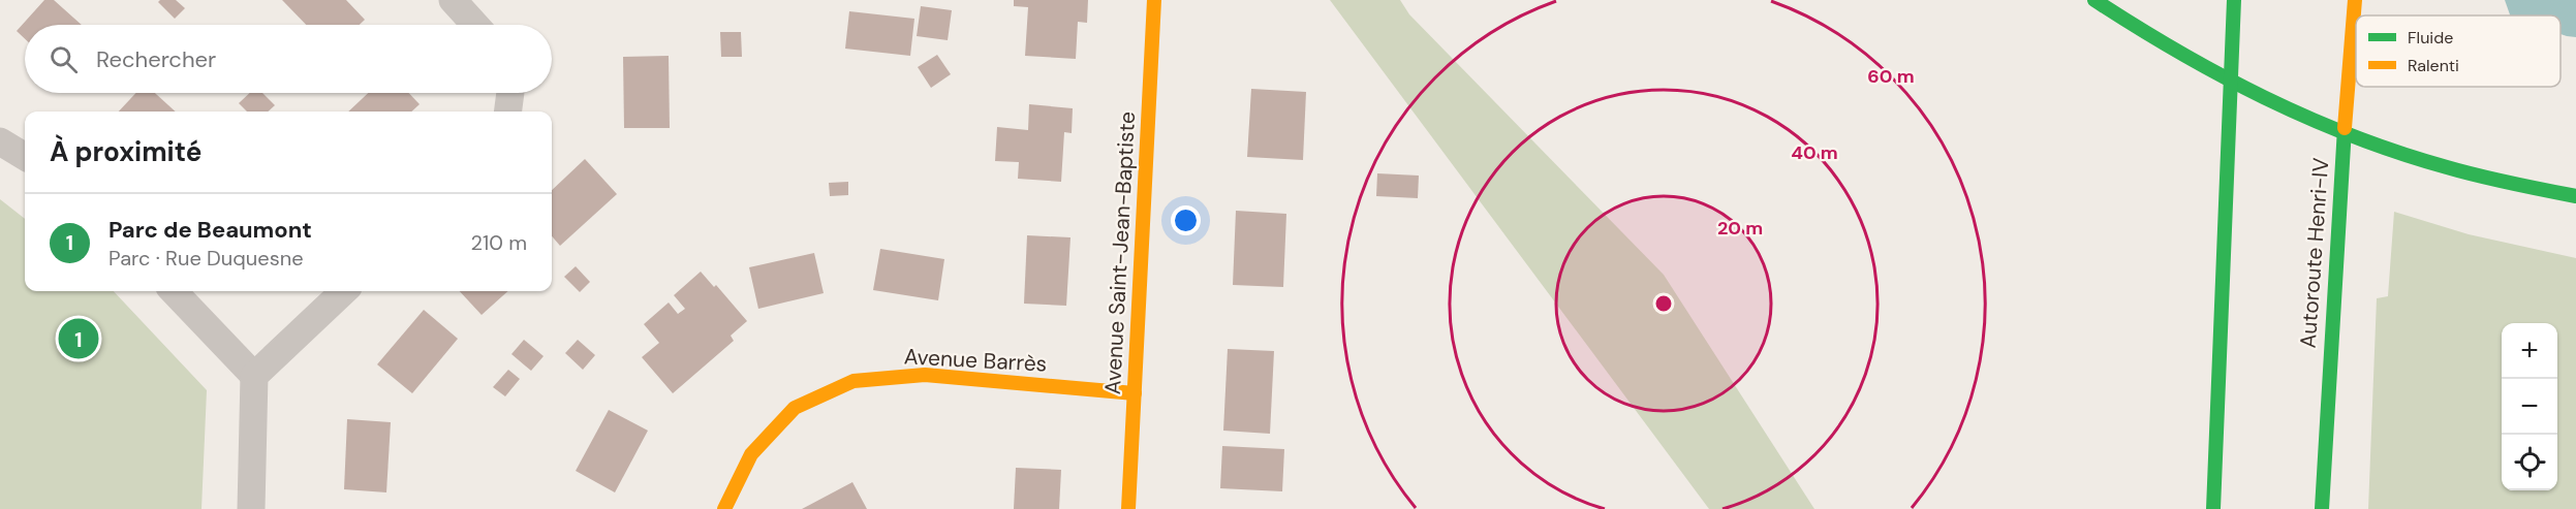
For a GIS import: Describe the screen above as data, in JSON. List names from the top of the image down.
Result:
{
  "streets": {
    "main road": ["Avenue Saint-Jean-Baptiste", "Autoroute Henri-IV", "Avenue Barrès"]
  },
  "crossings": [
    ["Avenue Saint-Jean-Baptiste", "Avenue Barrès"]
  ],
  "legend": ["Fluide", "Ralenti"],
  "page": {
    "search": "Rechercher",
    "heading": "À proximité",
    "list": [
      {
        "mark": "1",
        "name": "Parc de Beaumont",
        "note": "Parc · Rue Duquesne",
        "value": "210 m"
      }
    ],
    "pins": "1",
    "map_buttons": ["+", "−"]
  },
  "rings": ["60 m", "40 m", "20 m"]
}
